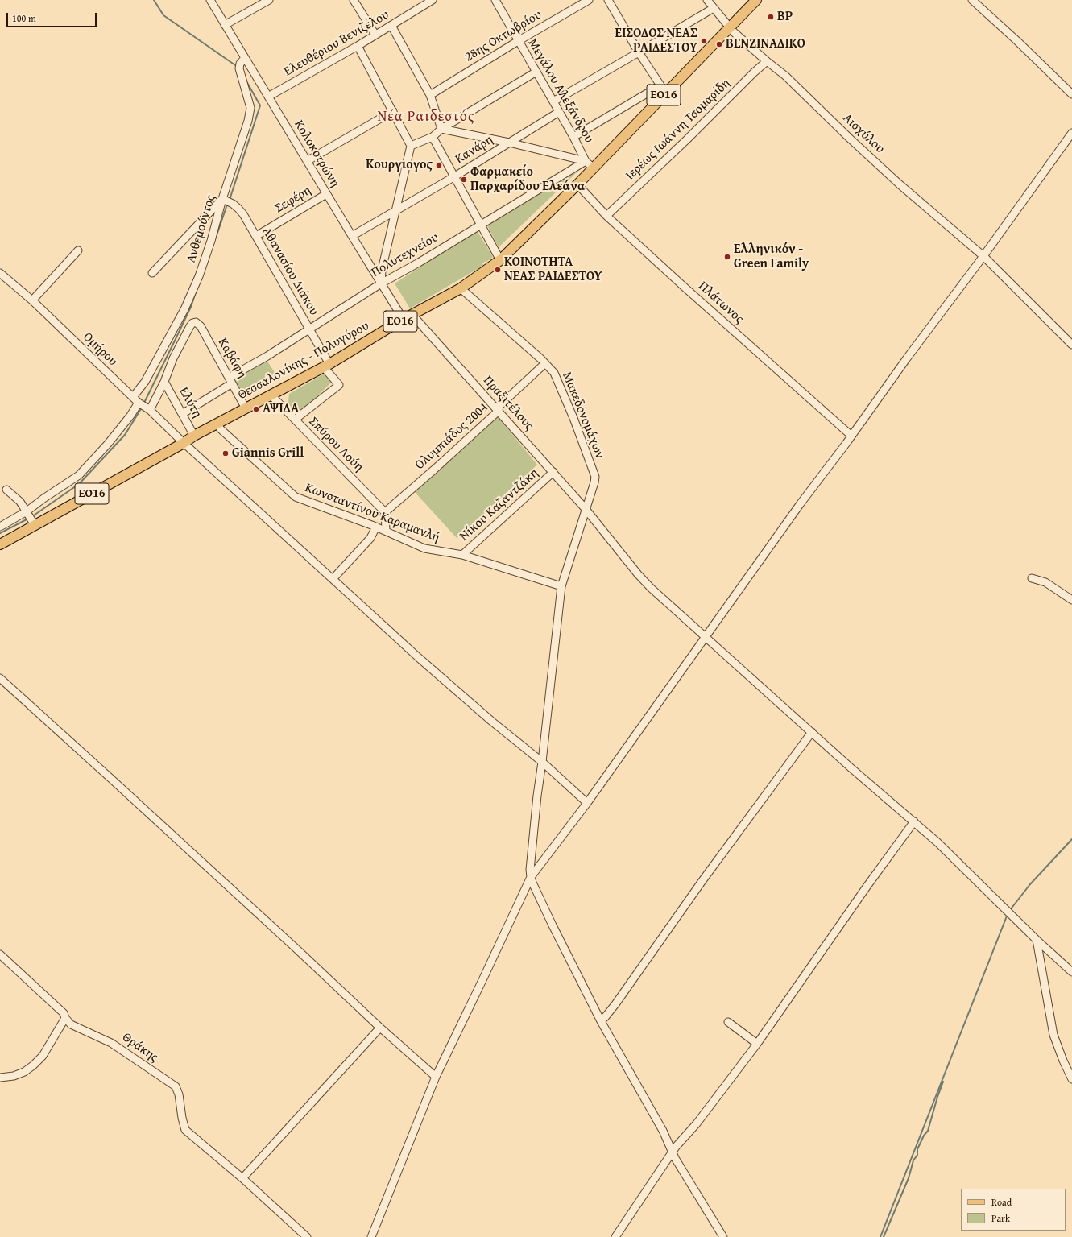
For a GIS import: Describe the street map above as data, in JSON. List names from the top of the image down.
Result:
{
  "streets": {
    "main road": ["ΕΟ16", "Θεσσαλονίκης - Πολυγύρου"],
    "street": [
      "28ης Οκτωβρίου",
      "Ελευθέριου Βενιζέλου",
      "Μεγάλου Αλεξάνδρου",
      "Ιερέως Ιωάννη Τσομαρίδη",
      "Αισχύλου",
      "Κανάρη",
      "Κολοκοτρώνη",
      "Σεφέρη",
      "Ανθεμούντος",
      "Πολυτεχνείου",
      "Αθανασίου Διάκου",
      "Πλάτωνος",
      "Ομήρου",
      "Καβάφη",
      "Ελύτη",
      "Πραξιτέλους",
      "Μακεδονομάχων",
      "Ολυμπιάδος 2004",
      "Σπύρου Λούη",
      "Νίκου Καζαντζάκη",
      "Κωνσταντίνου Καραμανλή",
      "Θράκης"
    ]
  },
  "crossings": [
    ["28ης Οκτωβρίου", "Μεγάλου Αλεξάνδρου"],
    ["Ελευθέριου Βενιζέλου", "Κολοκοτρώνη"],
    ["Μεγάλου Αλεξάνδρου", "Κανάρη"],
    ["Μεγάλου Αλεξάνδρου", "Πολυτεχνείου"],
    ["Ιερέως Ιωάννη Τσομαρίδη", "Αισχύλου"],
    ["Ιερέως Ιωάννη Τσομαρίδη", "Πλάτωνος"],
    ["Αισχύλου", "Θεσσαλονίκης - Πολυγύρου"],
    ["Κανάρη", "Κολοκοτρώνη"],
    ["Κολοκοτρώνη", "Σεφέρη"],
    ["Κολοκοτρώνη", "Ανθεμούντος"],
    ["Κολοκοτρώνη", "Πολυτεχνείου"],
    ["Κολοκοτρώνη", "Θεσσαλονίκης - Πολυγύρου"],
    ["Σεφέρη", "Αθανασίου Διάκου"],
    ["Ανθεμούντος", "Αθανασίου Διάκου"],
    ["Ανθεμούντος", "Ομήρου"],
    ["Πολυτεχνείου", "Αθανασίου Διάκου"],
    ["Πολυτεχνείου", "Καβάφη"],
    ["Πολυτεχνείου", "Ελύτη"],
    ["Αθανασίου Διάκου", "Θεσσαλονίκης - Πολυγύρου"],
    ["Αθανασίου Διάκου", "Σπύρου Λούη"],
    ["Πλάτωνος", "Θεσσαλονίκης - Πολυγύρου"],
    ["Ομήρου", "Θεσσαλονίκης - Πολυγύρου"],
    ["Ομήρου", "Μακεδονομάχων"],
    ["Καβάφη", "Θεσσαλονίκης - Πολυγύρου"],
    ["Καβάφη", "Ελύτη"],
    ["Θεσσαλονίκης - Πολυγύρου", "Ελύτη"],
    ["Θεσσαλονίκης - Πολυγύρου", "Πραξιτέλους"],
    ["Θεσσαλονίκης - Πολυγύρου", "Μακεδονομάχων"],
    ["Θεσσαλονίκης - Πολυγύρου", "Σπύρου Λούη"],
    ["Θεσσαλονίκης - Πολυγύρου", "Κωνσταντίνου Καραμανλή"],
    ["Πραξιτέλους", "Μακεδονομάχων"],
    ["Πραξιτέλους", "Ολυμπιάδος 2004"],
    ["Πραξιτέλους", "Νίκου Καζαντζάκη"],
    ["Μακεδονομάχων", "Ολυμπιάδος 2004"],
    ["Μακεδονομάχων", "Κωνσταντίνου Καραμανλή"],
    ["Ολυμπιάδος 2004", "Σπύρου Λούη"],
    ["Νίκου Καζαντζάκη", "Κωνσταντίνου Καραμανλή"]
  ],
  "districts": ["Νέα Ραιδεστός"],
  "places": [
    "BP",
    "ΕΙΣΟΔΟΣ ΝΕΑΣ ΡΑΙΔΕΣΤΟΥ",
    "ΒΕΝΖΙΝΑΔΙΚΟ",
    "Κουργιογος",
    "Φαρμακείο Παρχαρίδου Ελεάνα",
    "Ελληνικόν - Green Family",
    "ΚΟΙΝΟΤΗΤΑ ΝΕΑΣ ΡΑΙΔΕΣΤΟΥ",
    "ΑΨΙΔΑ",
    "Giannis Grill"
  ],
  "legend": ["Road", "Park"],
  "scale_bar": "100 m"
}
